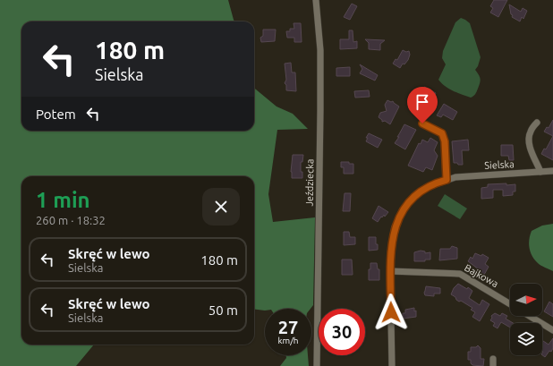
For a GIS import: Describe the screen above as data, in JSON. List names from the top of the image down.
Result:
{
  "streets": {
    "street": ["Sielska", "Jeździecka", "Bajkowa"]
  },
  "crossings": [
    ["Sielska", "Bajkowa"]
  ],
  "north": "right",
  "page": {
    "turn": ["180 m", "Sielska"],
    "then": "Potem",
    "heading": ["1 min", "260 m · 18:32"],
    "list": [
      {
        "name": "Skręć w lewo",
        "note": "Sielska",
        "value": "180 m"
      },
      {
        "name": "Skręć w lewo",
        "note": "Sielska",
        "value": "50 m"
      }
    ],
    "speed": "27 km/h",
    "limit": "30"
  }
}
